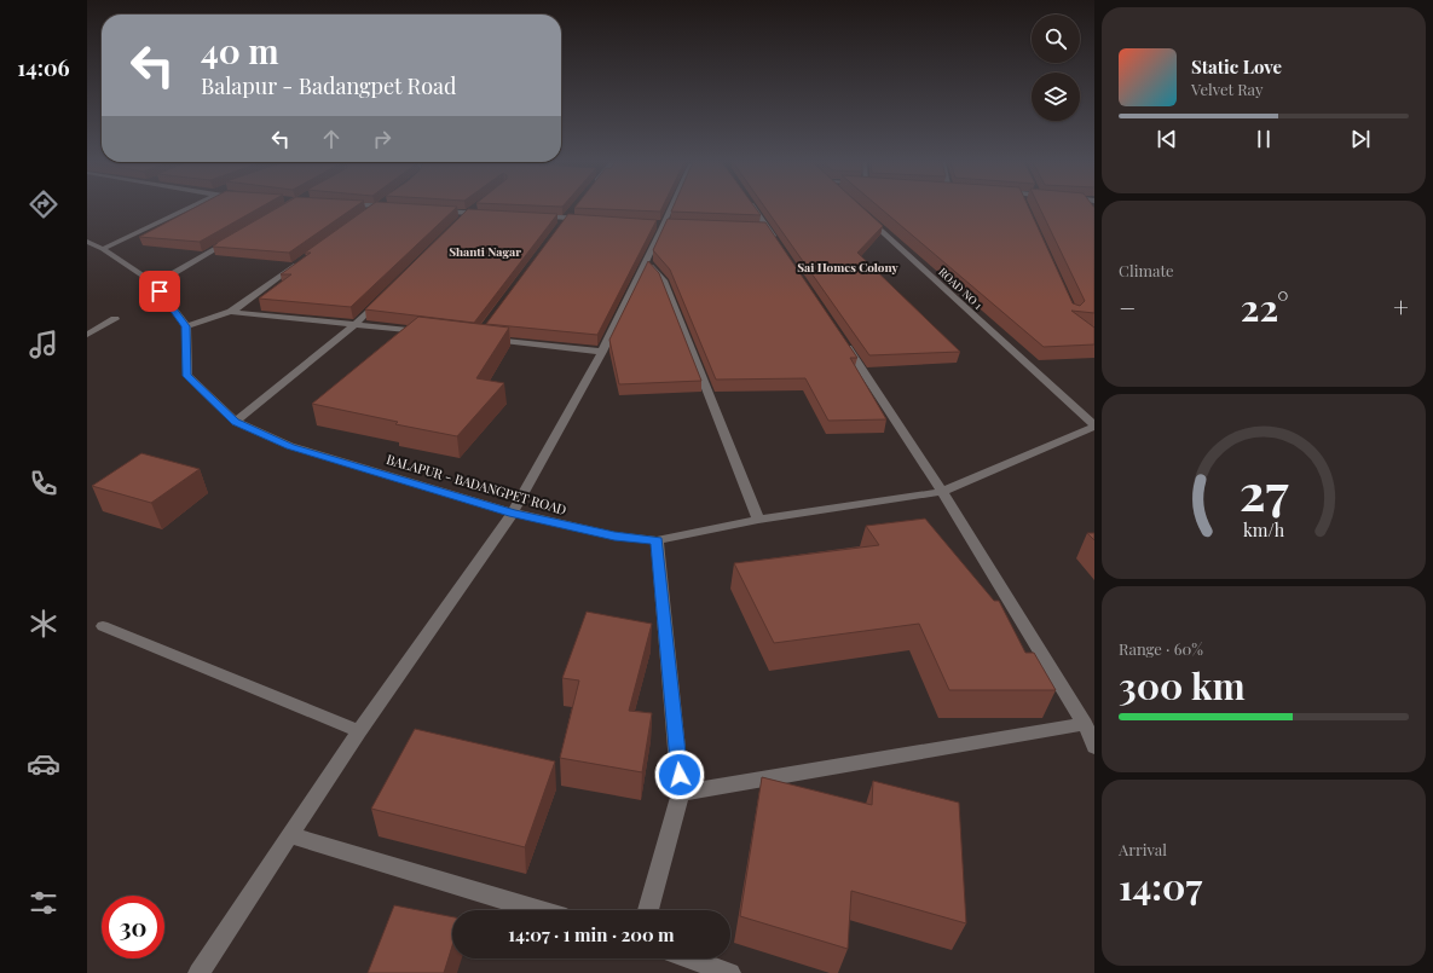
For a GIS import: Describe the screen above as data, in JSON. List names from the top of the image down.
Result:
{
  "streets": {
    "street": ["ROAD NO 1", "BALAPUR - BADANGPET ROAD"]
  },
  "crossings": [
    ["ROAD NO 1", "BALAPUR - BADANGPET ROAD"]
  ],
  "districts": ["Shanti Nagar", "Sai Homes Colony"],
  "page": {
    "tabs": "14:06",
    "turn": ["40 m", "Balapur - Badangpet Road"],
    "song": ["Static Love", "Velvet Ray"],
    "tile": [
      "Climate",
      ["Range · 60%", "300 km"],
      ["Arrival", "14:07"]
    ],
    "heat": ["−", "22°", "+"],
    "limit": "30",
    "trip": "14:07 · 1 min · 200 m",
    "gauge": ["27", "km/h"]
  }
}
